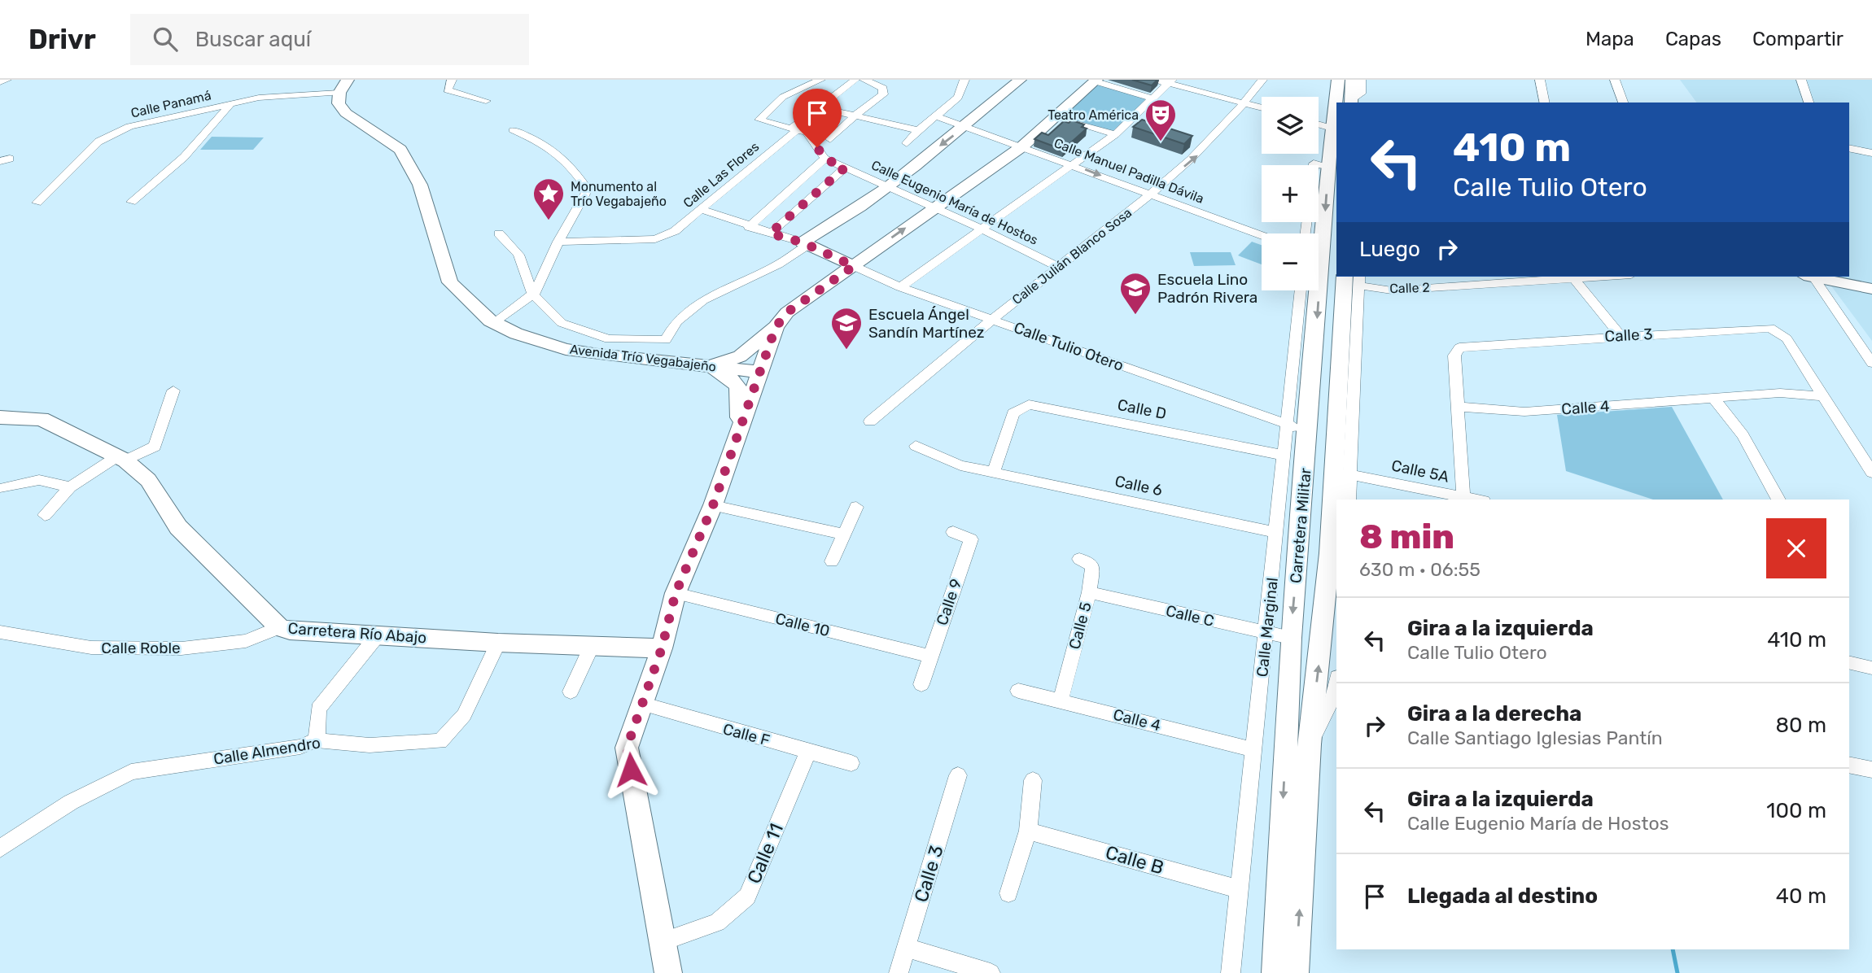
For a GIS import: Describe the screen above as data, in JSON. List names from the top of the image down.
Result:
{
  "streets": {
    "street": [
      "Calle Panamá",
      "Calle Manuel Padilla Dávila",
      "Calle Las Flores",
      "Calle Eugenio María de Hostos",
      "Calle Julián Blanco Sosa",
      "Calle 2",
      "Calle 3",
      "Calle Tulio Otero",
      "Avenida Trío Vegabajeño",
      "Calle 4",
      "Calle D",
      "Calle 5A",
      "Calle 6",
      "Carretera Militar",
      "Calle 9",
      "Calle C",
      "Calle 10",
      "Calle 5",
      "Calle Marginal",
      "Carretera Río Abajo",
      "Calle Roble",
      "Calle F",
      "Calle Almendro",
      "Calle 11",
      "Calle B"
    ]
  },
  "crossings": [
    ["Calle Panamá", "Avenida Trío Vegabajeño"],
    ["Calle Manuel Padilla Dávila", "Calle Julián Blanco Sosa"],
    ["Calle Las Flores", "Calle Tulio Otero"],
    ["Calle Eugenio María de Hostos", "Calle Julián Blanco Sosa"],
    ["Calle Julián Blanco Sosa", "Calle Tulio Otero"],
    ["Calle 2", "Carretera Militar"],
    ["Calle 3", "Calle 4"],
    ["Calle 3", "Calle 5A"],
    ["Calle Tulio Otero", "Carretera Militar"],
    ["Calle Tulio Otero", "Calle Marginal"],
    ["Calle 4", "Calle 5"],
    ["Calle 4", "Calle Marginal"],
    ["Calle D", "Calle 6"],
    ["Calle D", "Calle Marginal"],
    ["Calle 6", "Calle Marginal"],
    ["Carretera Militar", "Calle C"],
    ["Carretera Militar", "Calle Marginal"],
    ["Calle 9", "Calle 10"],
    ["Calle C", "Calle 5"],
    ["Calle C", "Calle Marginal"],
    ["Calle Marginal", "Calle B"],
    ["Carretera Río Abajo", "Calle Roble"],
    ["Carretera Río Abajo", "Calle Almendro"],
    ["Calle F", "Calle 11"]
  ],
  "places": {
    "theatre": ["Teatro América"],
    "place": ["Monumento al Trío Vegabajeño"],
    "school or university": ["Escuela Lino Padrón Rivera", "Escuela Ángel Sandín Martínez"]
  },
  "page": {
    "header": "Drivr",
    "search": "Buscar aquí",
    "nav": ["Mapa", "Capas", "Compartir"],
    "map_buttons": ["+", "−"],
    "turn": ["410 m", "Calle Tulio Otero"],
    "then": "Luego",
    "heading": ["8 min", "630 m · 06:55"],
    "list": [
      {
        "name": "Gira a la izquierda",
        "note": "Calle Tulio Otero",
        "value": "410 m"
      },
      {
        "name": "Gira a la derecha",
        "note": "Calle Santiago Iglesias Pantín",
        "value": "80 m"
      },
      {
        "name": "Gira a la izquierda",
        "note": "Calle Eugenio María de Hostos",
        "value": "100 m"
      },
      {
        "name": "Llegada al destino",
        "value": "40 m"
      }
    ]
  }
}
